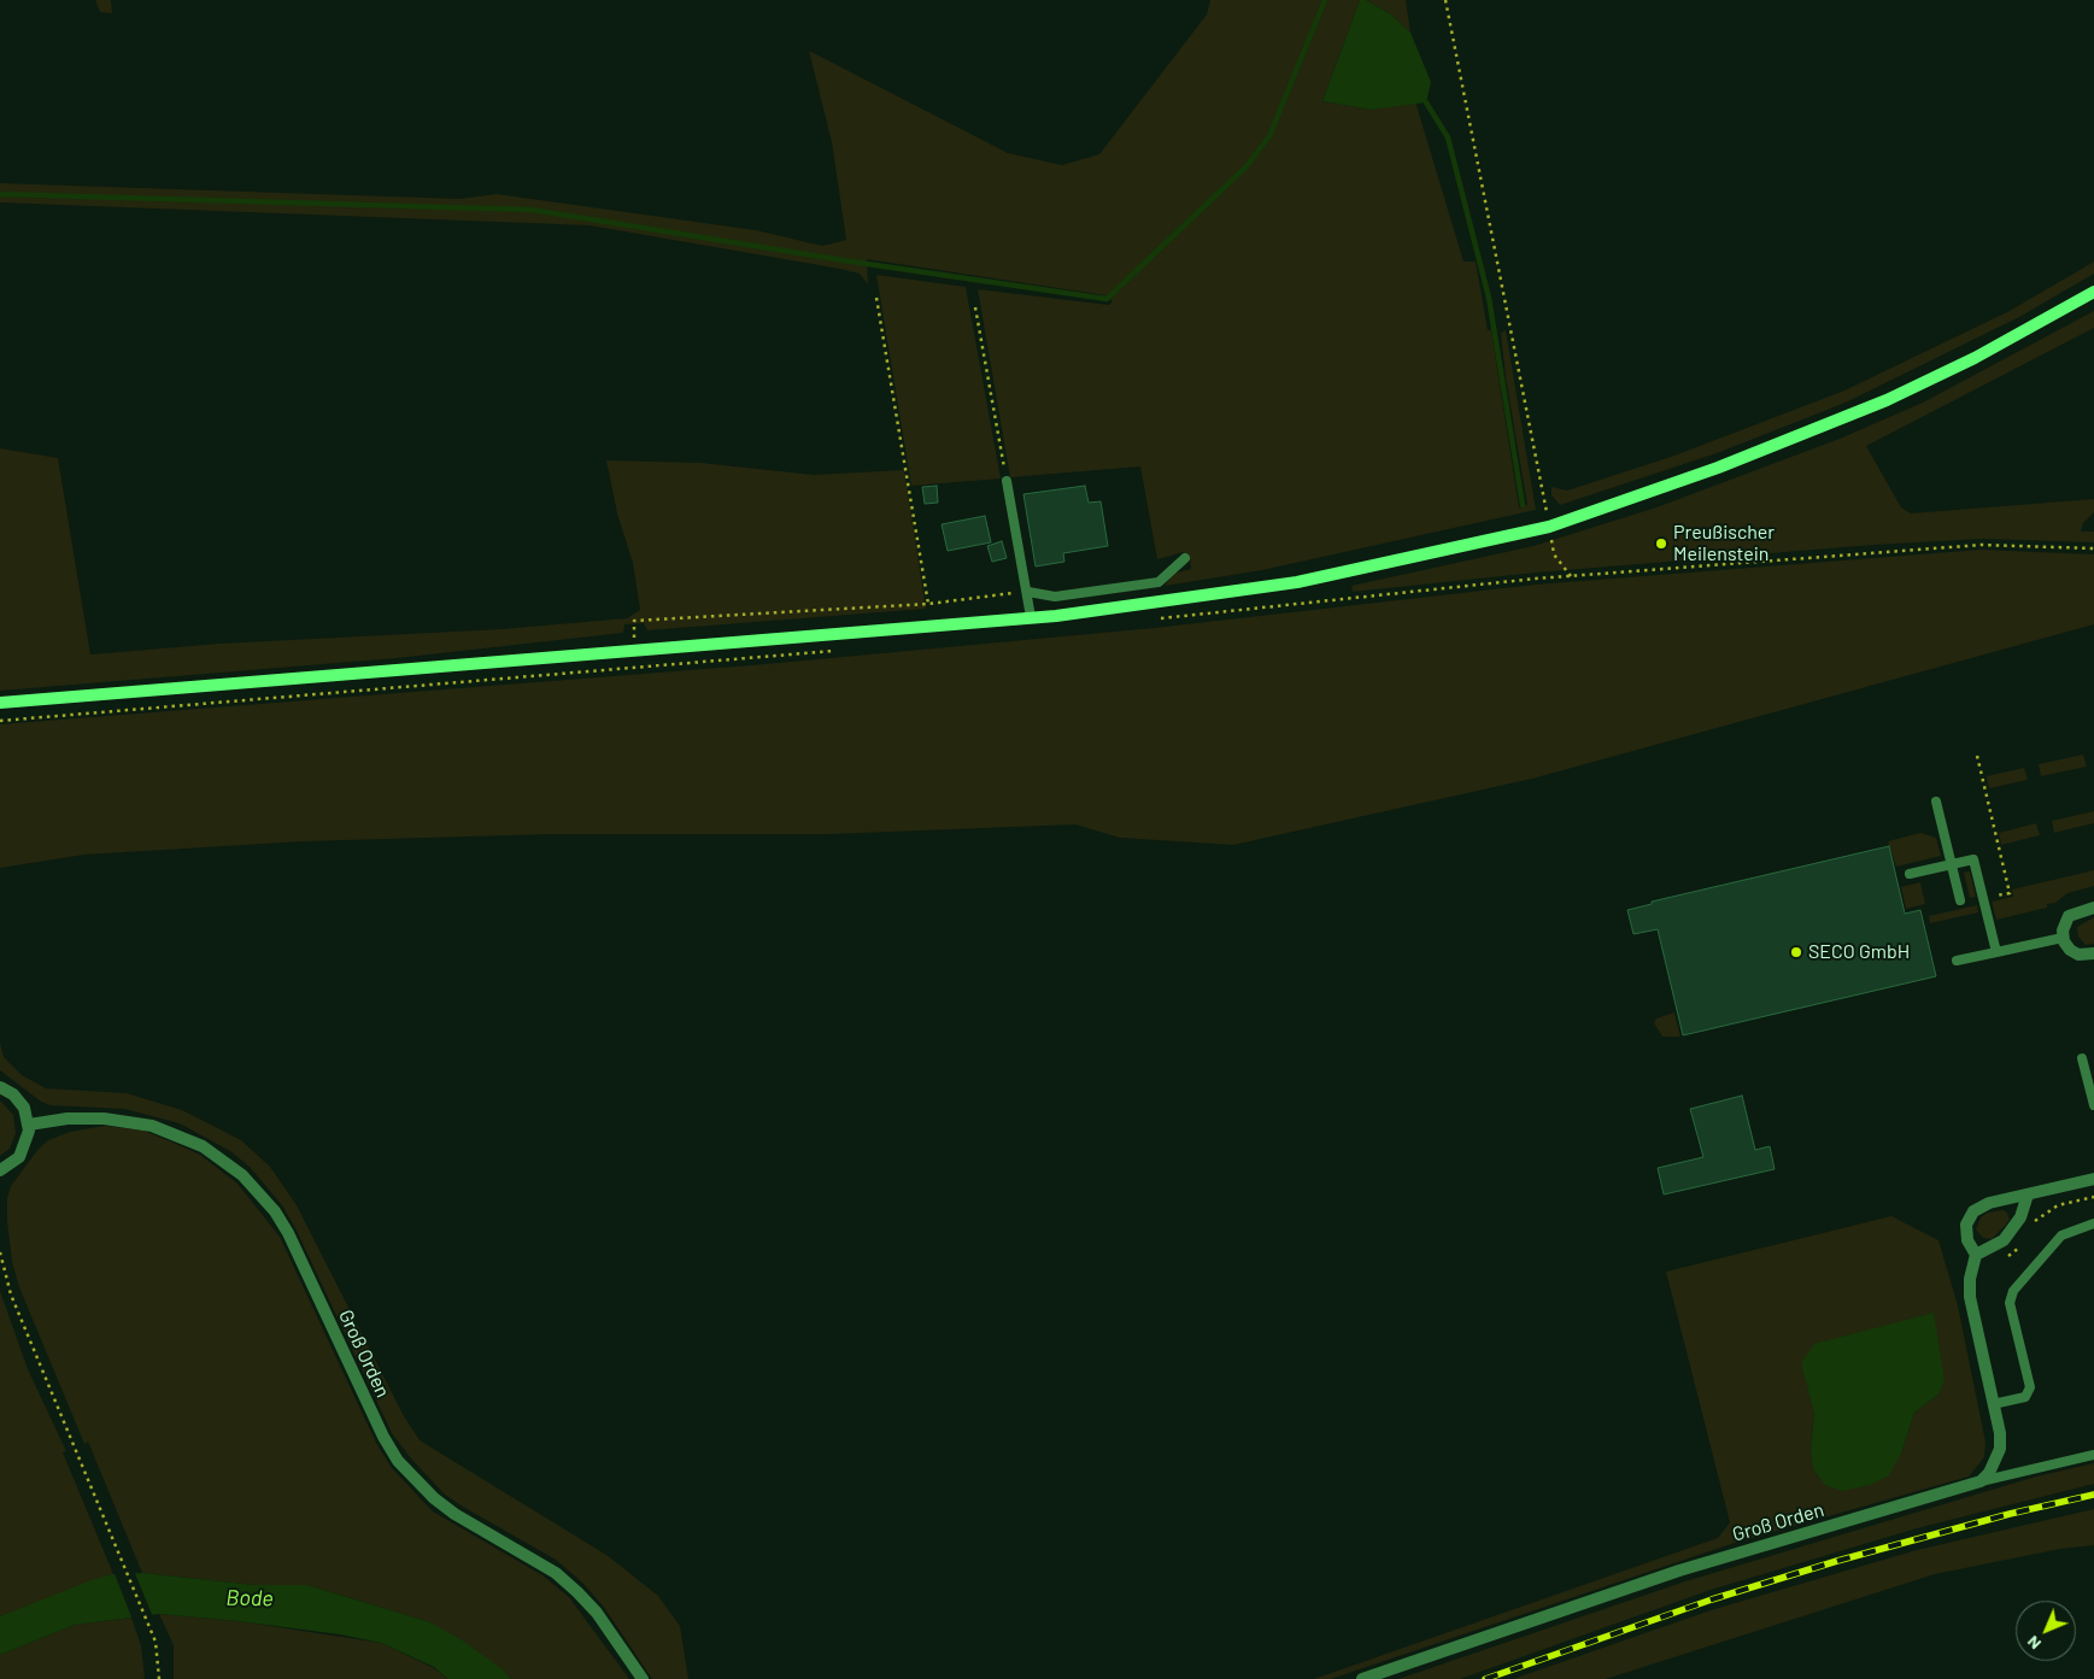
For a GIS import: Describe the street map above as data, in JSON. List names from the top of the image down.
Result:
{
  "streets": {
    "street": ["Groß Orden"]
  },
  "water": ["Bode"],
  "places": ["Preußischer Meilenstein", "SECO GmbH"],
  "north": "bottom left"
}
